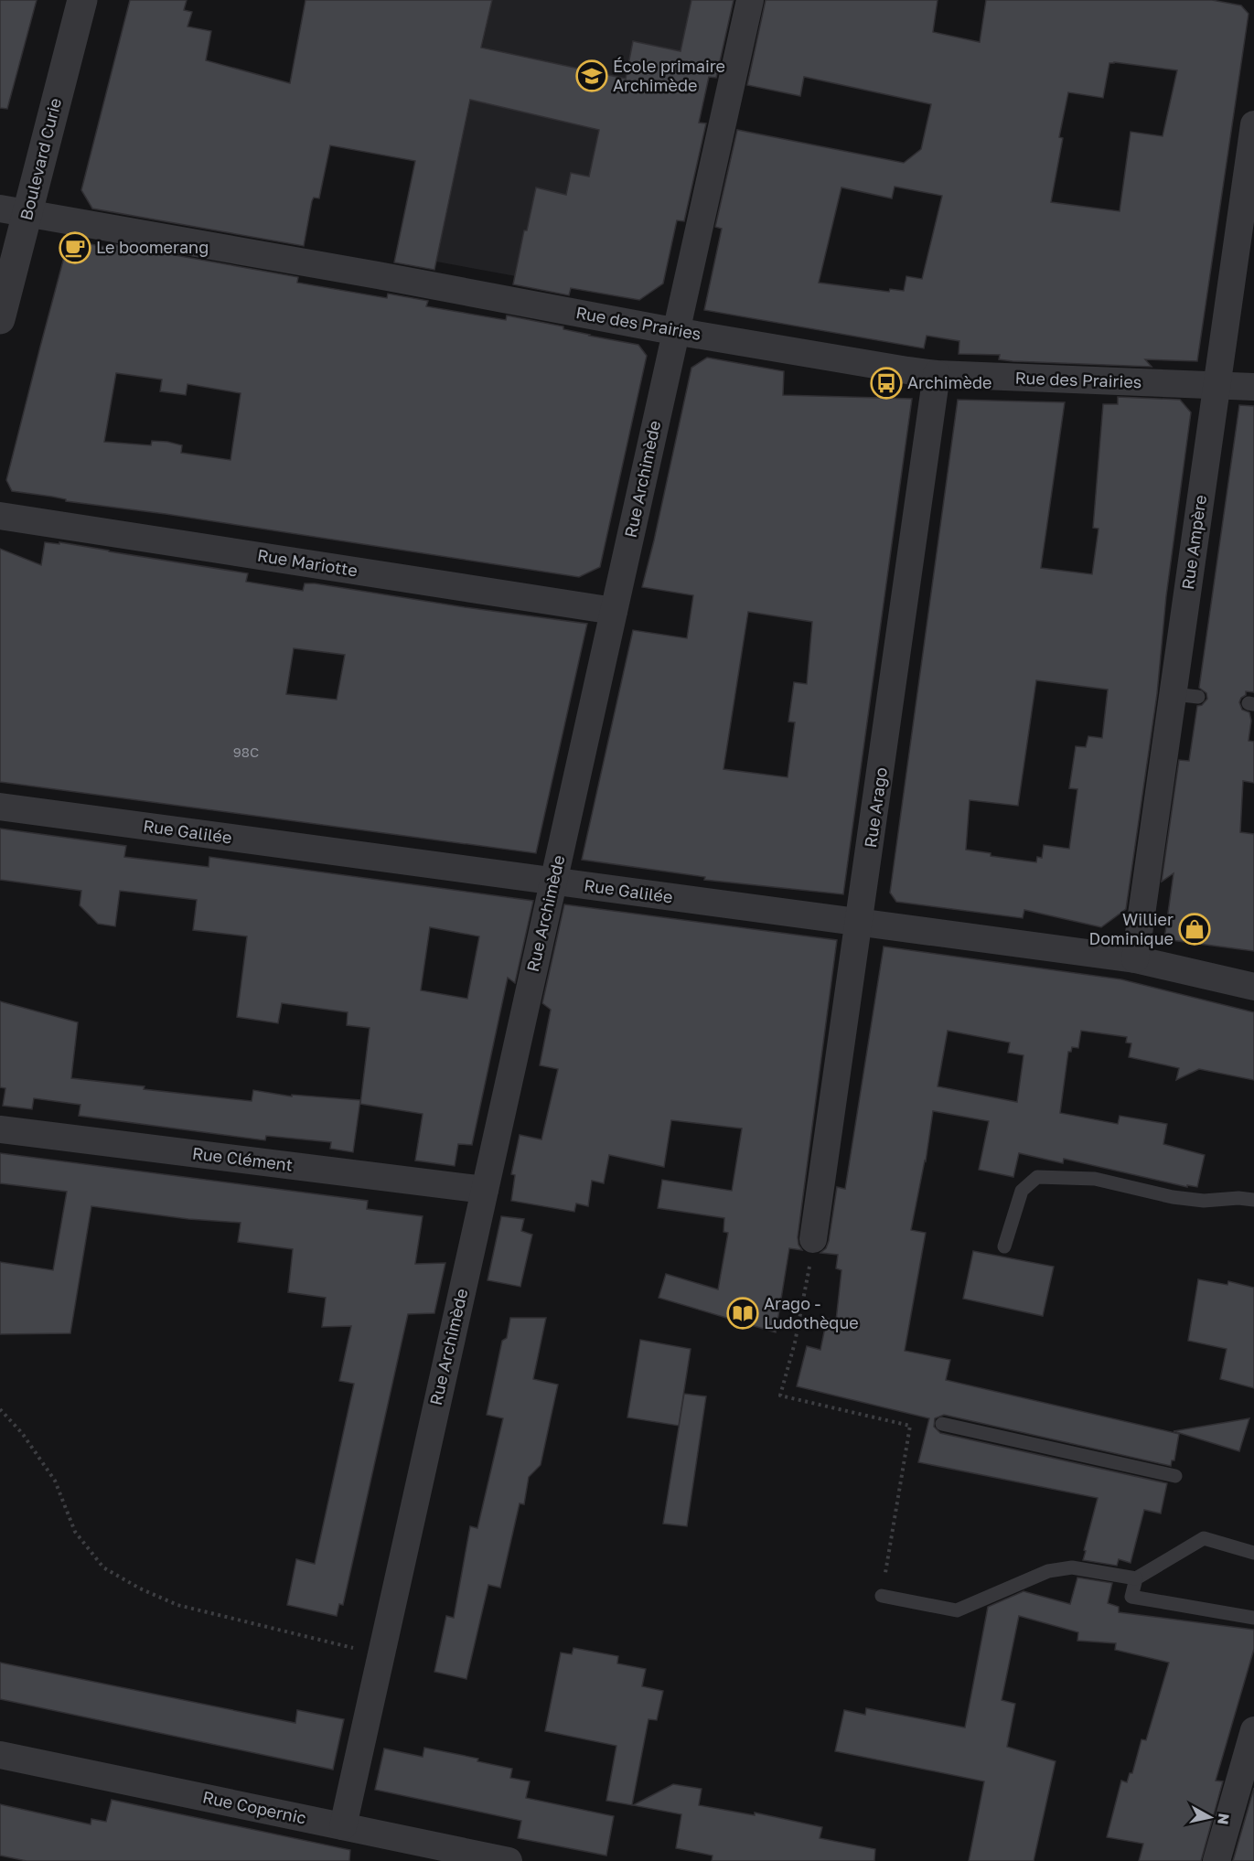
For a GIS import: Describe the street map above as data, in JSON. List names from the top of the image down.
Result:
{
  "streets": {
    "street": [
      "Boulevard Curie",
      "Rue des Prairies",
      "Rue Archimède",
      "Rue Ampère",
      "Rue Mariotte",
      "Rue Arago",
      "Rue Galilée",
      "Rue Clément",
      "Rue Copernic"
    ]
  },
  "crossings": [
    ["Boulevard Curie", "Rue des Prairies"],
    ["Rue des Prairies", "Rue Archimède"],
    ["Rue des Prairies", "Rue Ampère"],
    ["Rue des Prairies", "Rue Arago"],
    ["Rue Archimède", "Rue Mariotte"],
    ["Rue Archimède", "Rue Galilée"],
    ["Rue Archimède", "Rue Clément"],
    ["Rue Archimède", "Rue Copernic"],
    ["Rue Ampère", "Rue Galilée"],
    ["Rue Arago", "Rue Galilée"]
  ],
  "places": {
    "school or university": ["École primaire Archimède"],
    "cafe": ["Le boomerang"],
    "bus stop": ["Archimède"],
    "shop": ["Willier Dominique"],
    "library": ["Arago - Ludothèque"]
  },
  "house_numbers": ["98C"],
  "north": "right"
}
